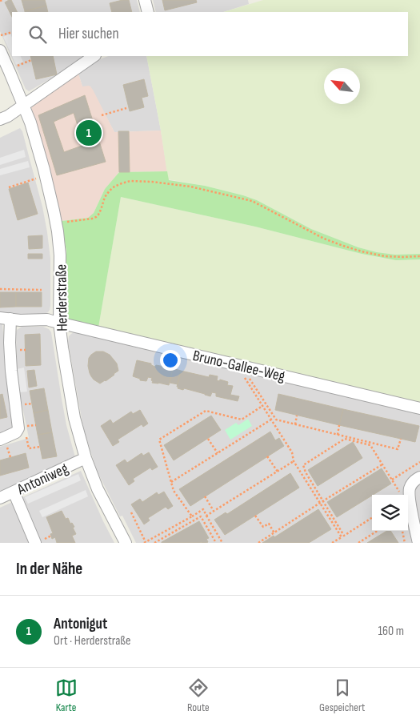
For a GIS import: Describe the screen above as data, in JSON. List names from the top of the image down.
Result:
{
  "streets": {
    "street": ["Herderstraße", "Bruno-Gallee-Weg", "Antoniweg"]
  },
  "crossings": [
    ["Herderstraße", "Bruno-Gallee-Weg"],
    ["Herderstraße", "Antoniweg"]
  ],
  "north": "top left",
  "page": {
    "search": "Hier suchen",
    "pins": "1",
    "heading": "In der Nähe",
    "list": [
      {
        "mark": "1",
        "name": "Antonigut",
        "note": "Ort · Herderstraße",
        "value": "160 m"
      }
    ],
    "nav": ["Karte", "Route", "Gespeichert"]
  }
}
